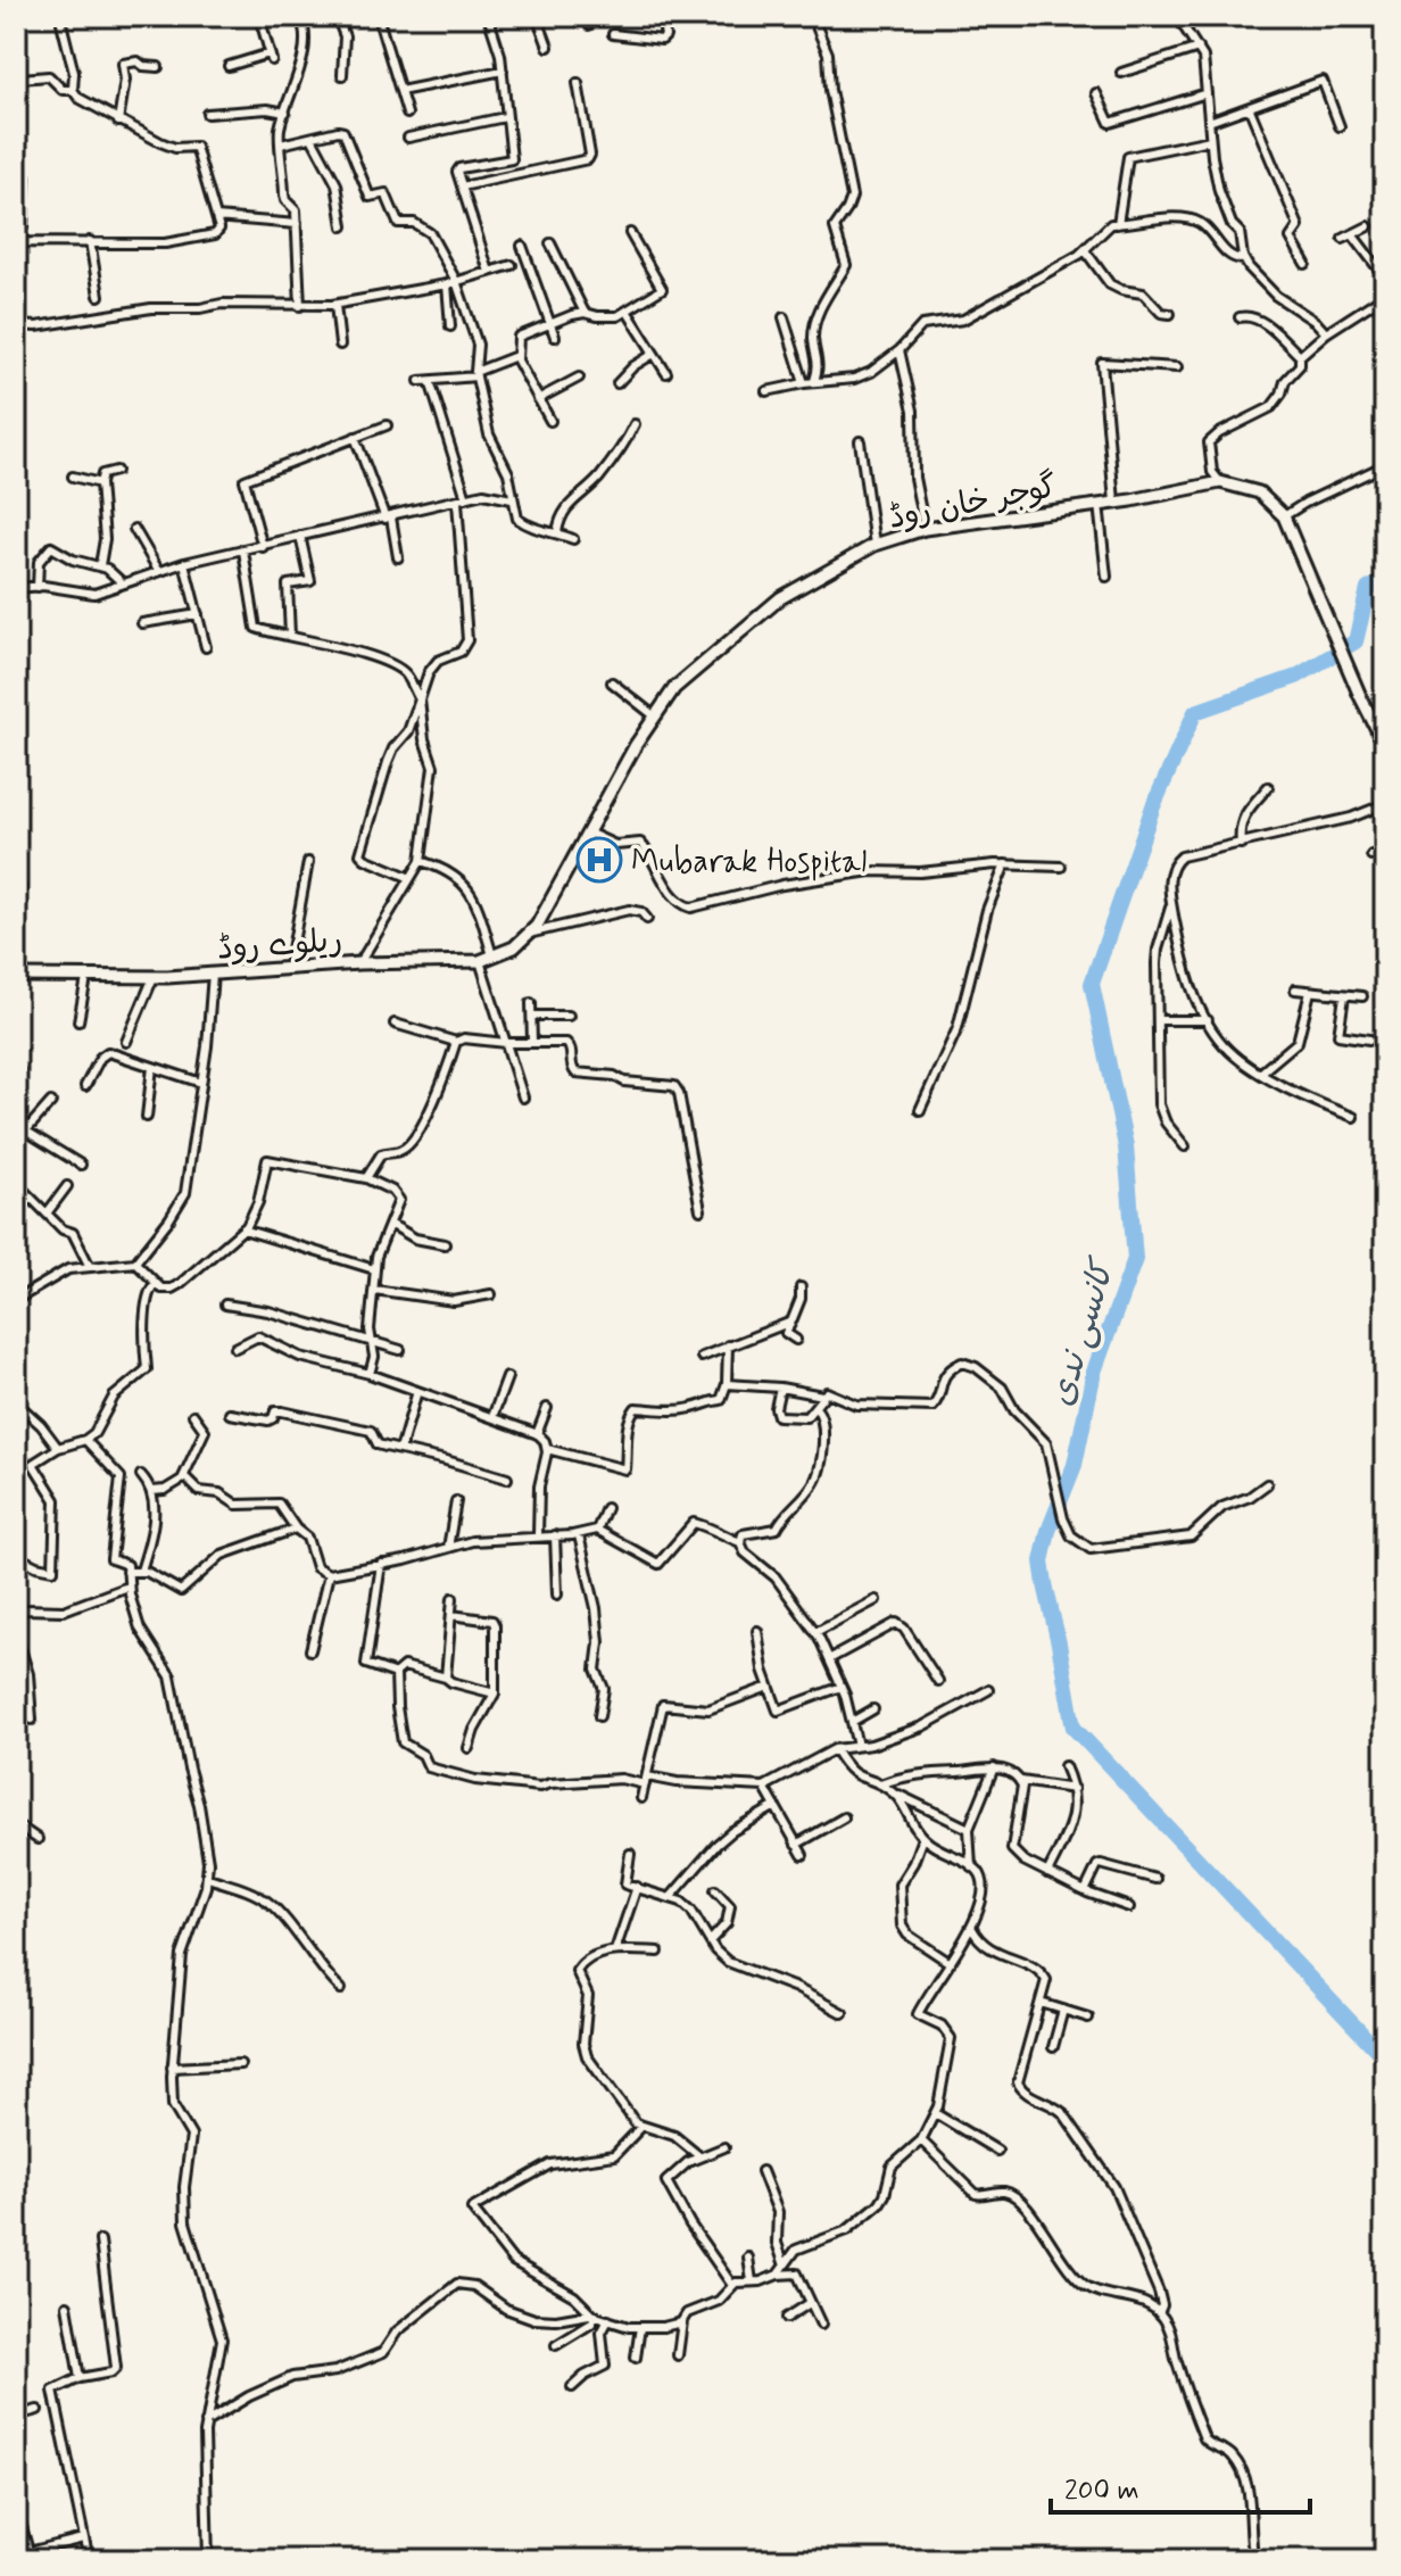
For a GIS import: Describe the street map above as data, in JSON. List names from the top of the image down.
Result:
{
  "streets": {
    "main road": ["گوجر خان روڈ", "ریلوے روڈ"]
  },
  "crossings": [
    ["گوجر خان روڈ", "ریلوے روڈ"]
  ],
  "water": ["کانسی ندی"],
  "places": {
    "hospital": ["Mubarak Hospital"]
  },
  "scale_bar": "200 m"
}
